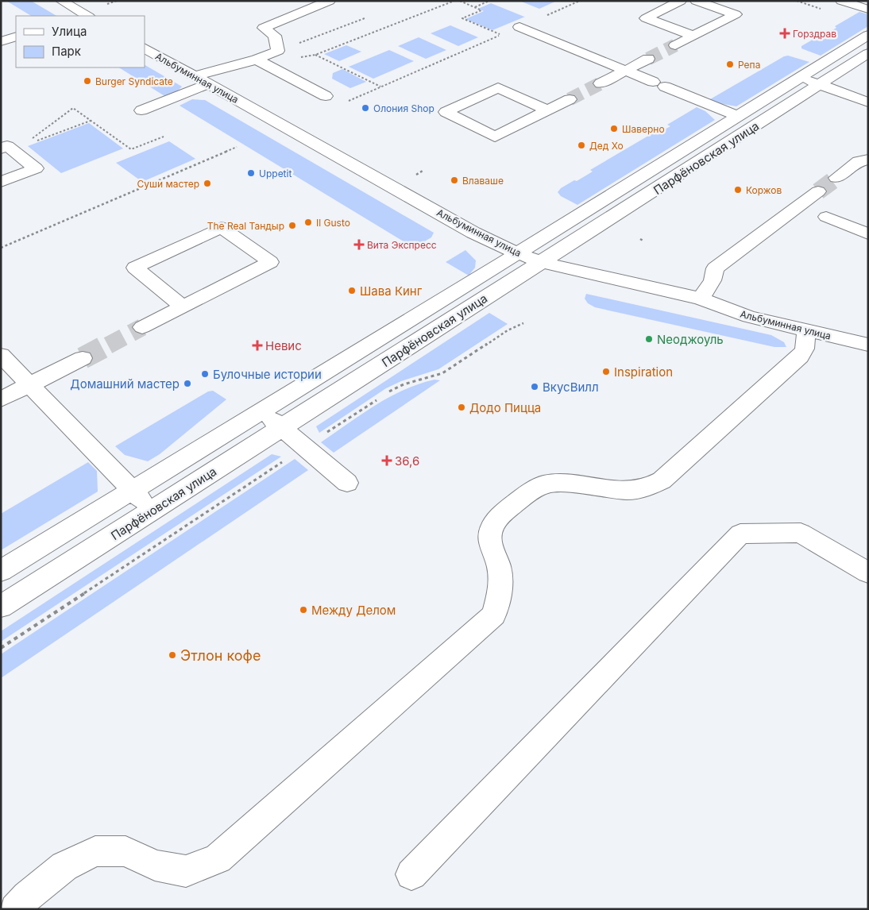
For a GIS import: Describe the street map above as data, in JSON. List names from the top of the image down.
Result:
{
  "streets": {
    "street": ["Альбуминная улица", "Парфёновская улица"]
  },
  "crossings": [
    ["Альбуминная улица", "Парфёновская улица"]
  ],
  "places": {
    "health": [
      "Горздрав",
      "Вита Экспресс",
      "Невис",
      "36,6"
    ],
    "other": [
      "Репа",
      "Burger Syndicate",
      "Олония Shop",
      "Шаверно",
      "Дед Хо",
      "Uppetit",
      "Влаваше",
      "Суши мастер",
      "Коржов",
      "Il Gusto",
      "The Real Тандыр",
      "Шава Кинг",
      "Neoджоуль",
      "Inspiration",
      "Булочные истории",
      "Домашний мастер",
      "ВкусВилл",
      "Додо Пицца",
      "Между Делом",
      "Этлон кофе"
    ]
  },
  "legend": ["Улица", "Парк"]
}
